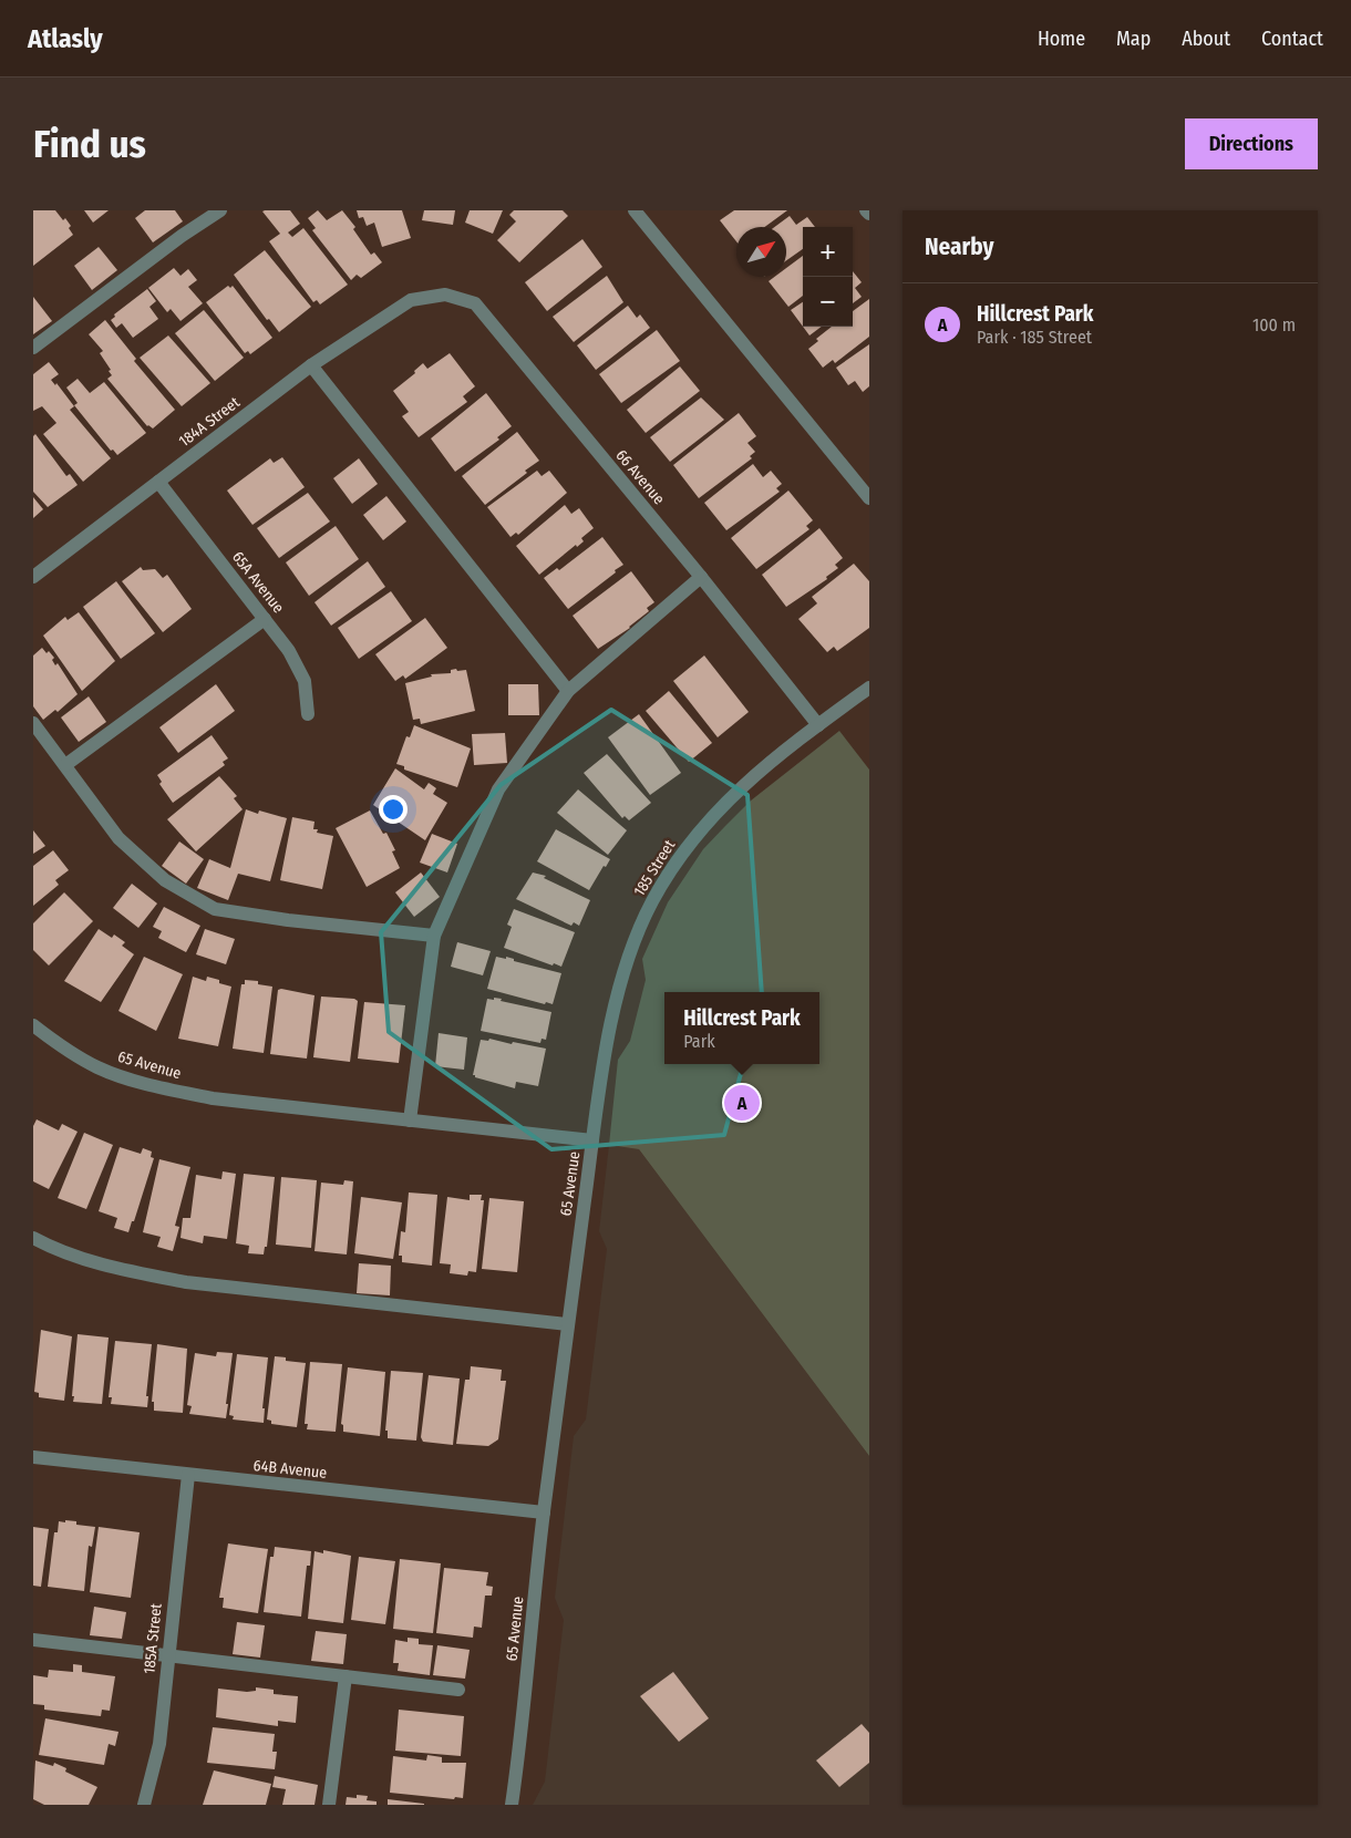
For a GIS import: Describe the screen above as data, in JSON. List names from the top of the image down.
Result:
{
  "streets": {
    "street": [
      "184A Street",
      "66 Avenue",
      "65A Avenue",
      "185 Street",
      "65 Avenue",
      "64B Avenue",
      "185A Street"
    ]
  },
  "crossings": [
    ["184A Street", "66 Avenue"],
    ["184A Street", "65A Avenue"],
    ["66 Avenue", "185 Street"],
    ["185 Street", "65 Avenue"],
    ["65 Avenue", "64B Avenue"],
    ["64B Avenue", "185A Street"]
  ],
  "north": "top right",
  "page": {
    "header": "Atlasly",
    "nav": [
      "Home",
      "Map",
      "About",
      "Contact"
    ],
    "buttons": "Directions",
    "title": "Find us",
    "heading": "Nearby",
    "map_buttons": ["+", "−"],
    "list": [
      {
        "mark": "A",
        "name": "Hillcrest Park",
        "note": "Park · 185 Street",
        "value": "100 m"
      }
    ],
    "popup": ["Hillcrest Park", "Park"],
    "pins": "A"
  }
}
